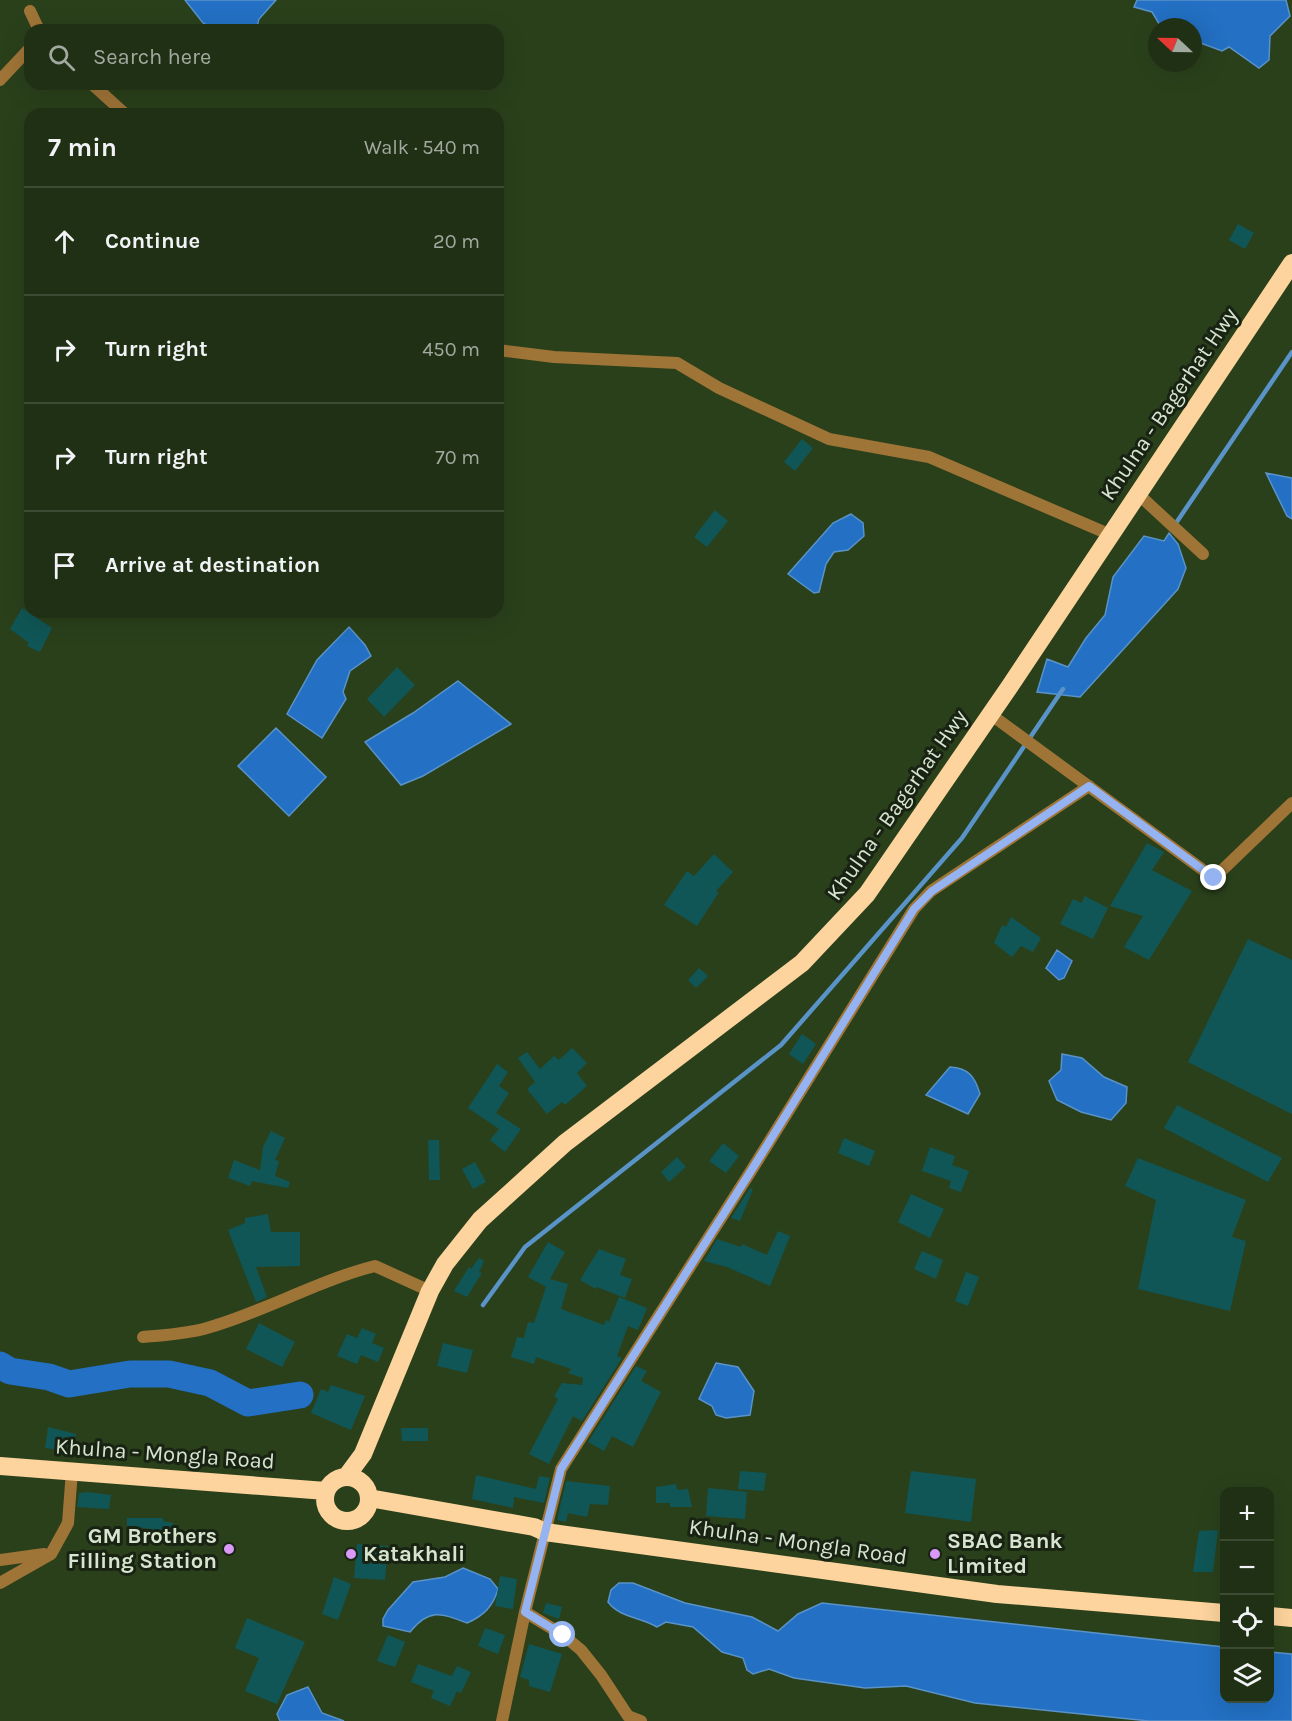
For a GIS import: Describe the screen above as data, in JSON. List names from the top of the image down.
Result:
{
  "streets": {
    "highway": ["Khulna - Bagerhat Hwy", "Khulna - Mongla Road"]
  },
  "crossings": [
    ["Khulna - Bagerhat Hwy", "Khulna - Mongla Road"]
  ],
  "places": ["GM Brothers Filling Station", "Katakhali", "SBAC Bank Limited"],
  "north": "left",
  "page": {
    "search": "Search here",
    "heading": ["7 min", "Walk · 540 m"],
    "list": [
      ["Continue", "20 m"],
      ["Turn right", "450 m"],
      ["Turn right", "70 m"],
      "Arrive at destination"
    ],
    "map_buttons": ["+", "−"]
  }
}
